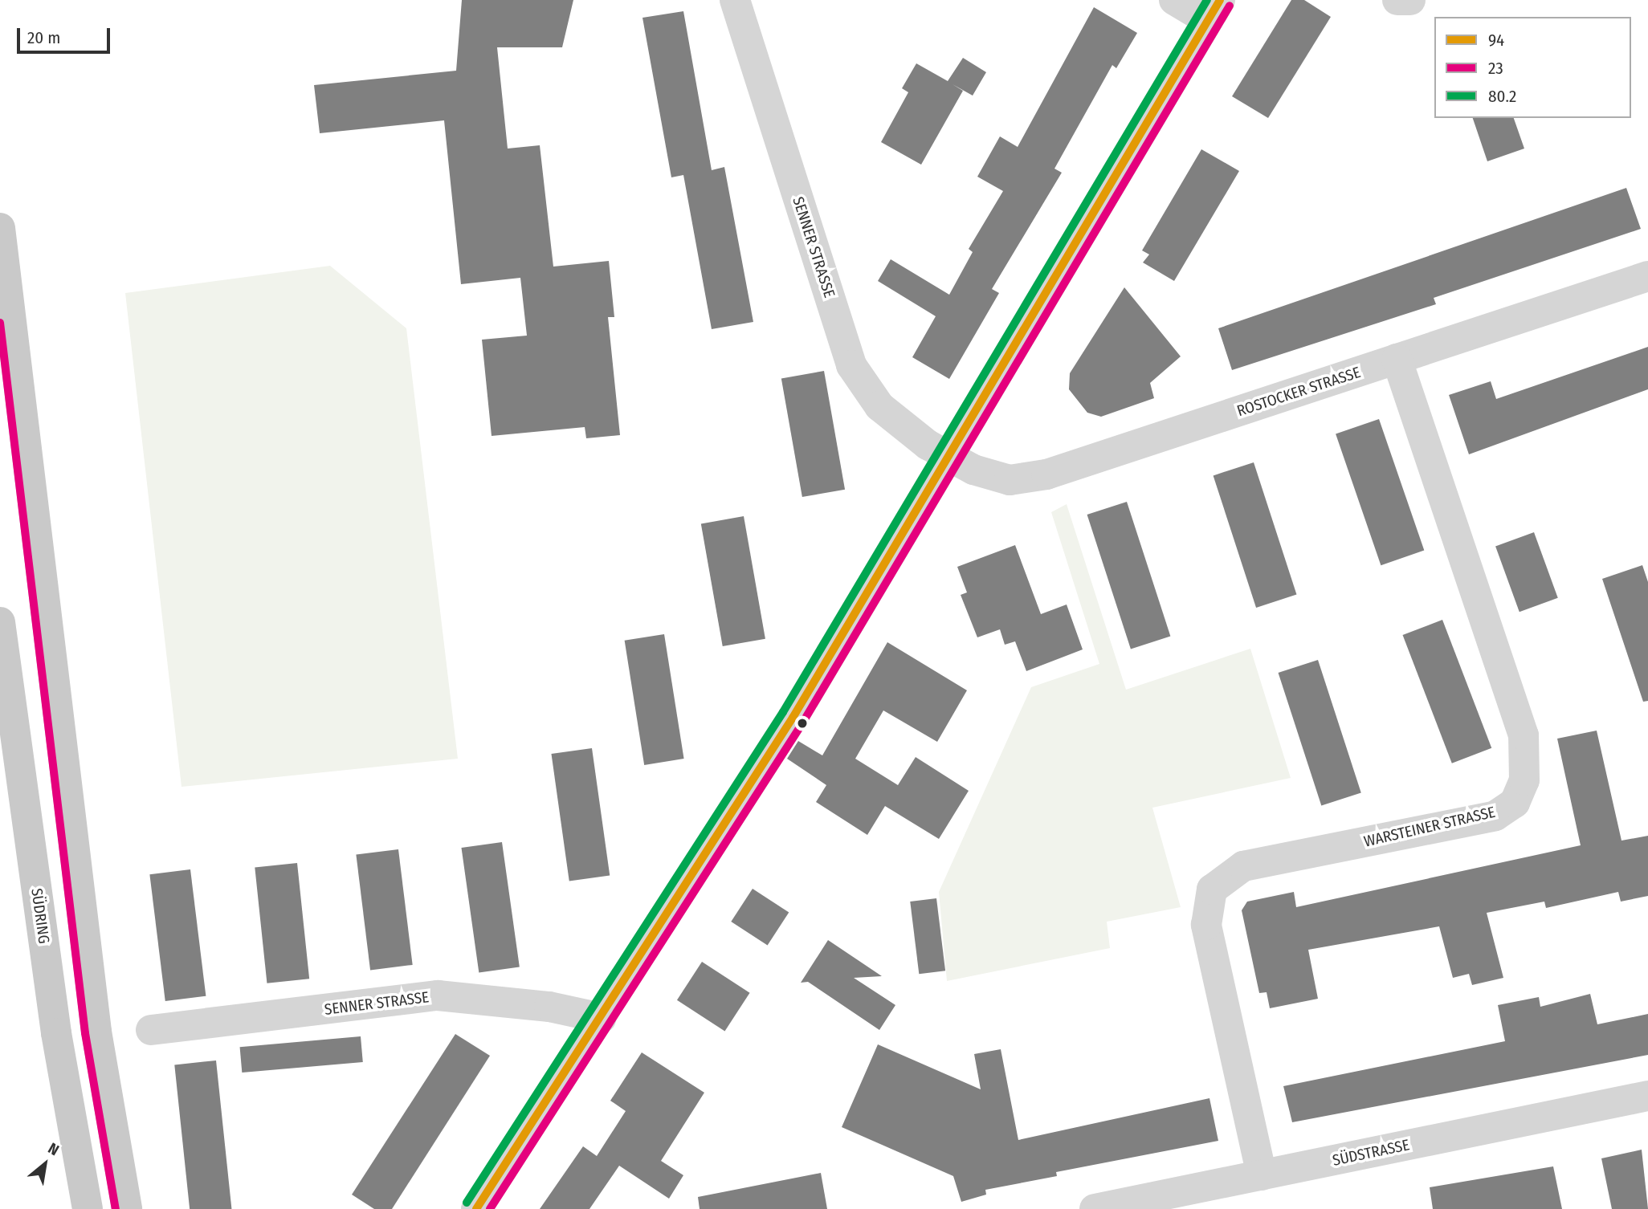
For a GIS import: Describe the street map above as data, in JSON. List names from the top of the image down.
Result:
{
  "streets": {
    "main road": ["SÜDRING"],
    "street": [
      "SENNER STRASSE",
      "ROSTOCKER STRASSE",
      "WARSTEINER STRASSE",
      "SÜDSTRASSE"
    ]
  },
  "crossings": [
    ["SENNER STRASSE", "ROSTOCKER STRASSE"],
    ["ROSTOCKER STRASSE", "WARSTEINER STRASSE"],
    ["WARSTEINER STRASSE", "SÜDSTRASSE"]
  ],
  "lines": ["transit line 94", "transit line 80.2", "transit line 23"],
  "legend": ["94", "23", "80.2"],
  "scale_bar": "20 m",
  "north": "top right"
}
